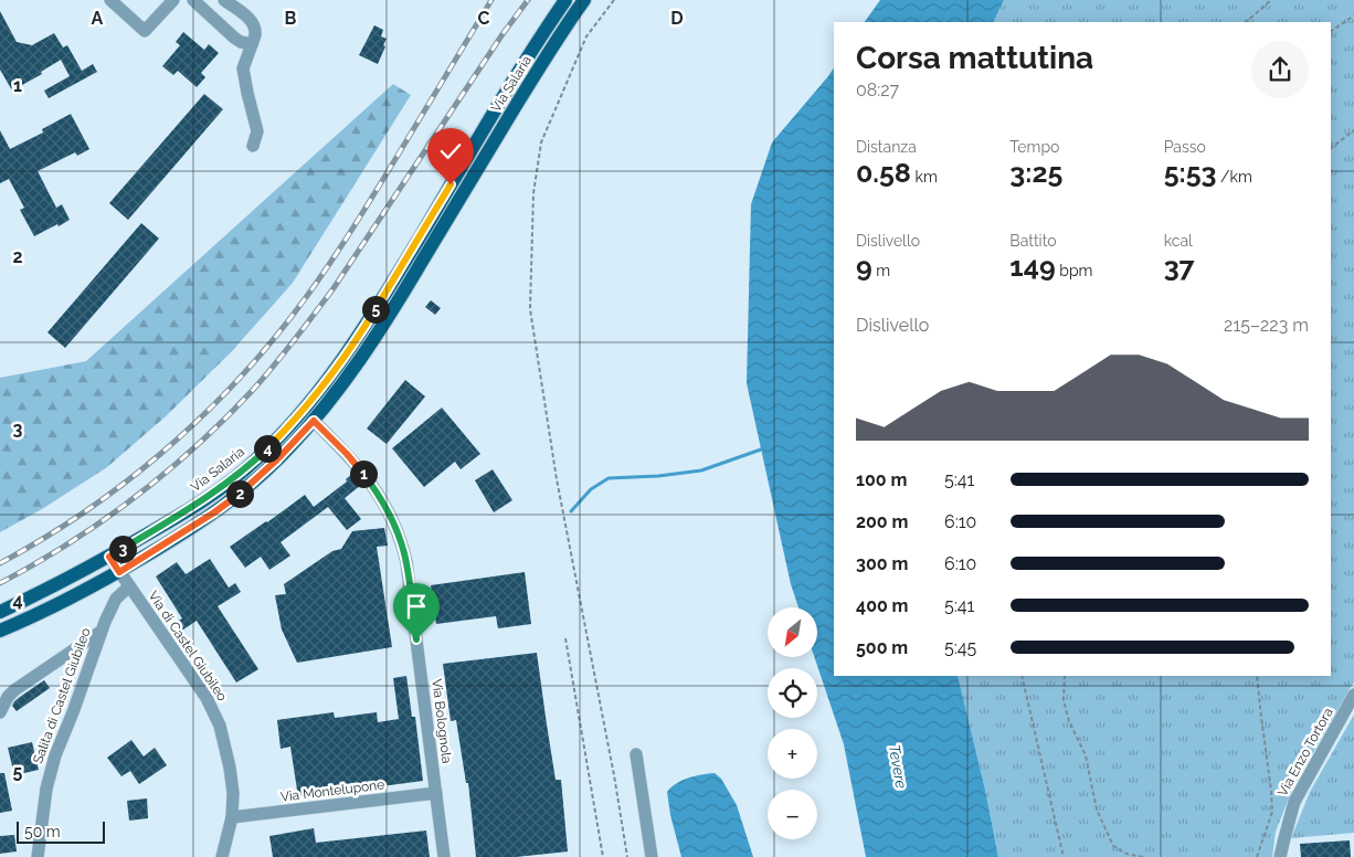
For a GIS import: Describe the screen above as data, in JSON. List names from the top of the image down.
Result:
{
  "streets": {
    "main road": ["Via Salaria"],
    "street": [
      "Via di Castel Giubileo",
      "Salita di Castel Giubileo",
      "Via Bolognola",
      "Via Enzo Tortora",
      "Via Montelupone"
    ]
  },
  "crossings": [
    ["Via Salaria", "Via di Castel Giubileo"],
    ["Via Salaria", "Via Bolognola"],
    ["Via di Castel Giubileo", "Salita di Castel Giubileo"],
    ["Via di Castel Giubileo", "Via Montelupone"],
    ["Via Bolognola", "Via Montelupone"]
  ],
  "water": ["Tevere"],
  "scale_bar": "50 m",
  "north": "bottom left",
  "page": {
    "heading": ["Corsa mattutina", "08:27"],
    "stats": [
      ["Distanza", "0.58 km"],
      ["Tempo", "3:25"],
      ["Passo", "5:53 /km"],
      ["Dislivello", "9 m"],
      ["Battito", "149 bpm"],
      ["kcal", "37"]
    ],
    "pins": [
      "5",
      "4",
      "1",
      "2",
      "3"
    ],
    "chart": ["Dislivello", "215–223 m"],
    "list": [
      {
        "name": "100 m",
        "note": "5:41"
      },
      {
        "name": "200 m",
        "note": "6:10"
      },
      {
        "name": "300 m",
        "note": "6:10"
      },
      {
        "name": "400 m",
        "note": "5:41"
      },
      {
        "name": "500 m",
        "note": "5:45"
      }
    ],
    "map_buttons": ["+", "−"],
    "scale": "50 m"
  },
  "grid": {
    "columns": [
      "A",
      "B",
      "C",
      "D"
    ],
    "rows": [
      "1",
      "2",
      "3",
      "4",
      "5"
    ]
  }
}
